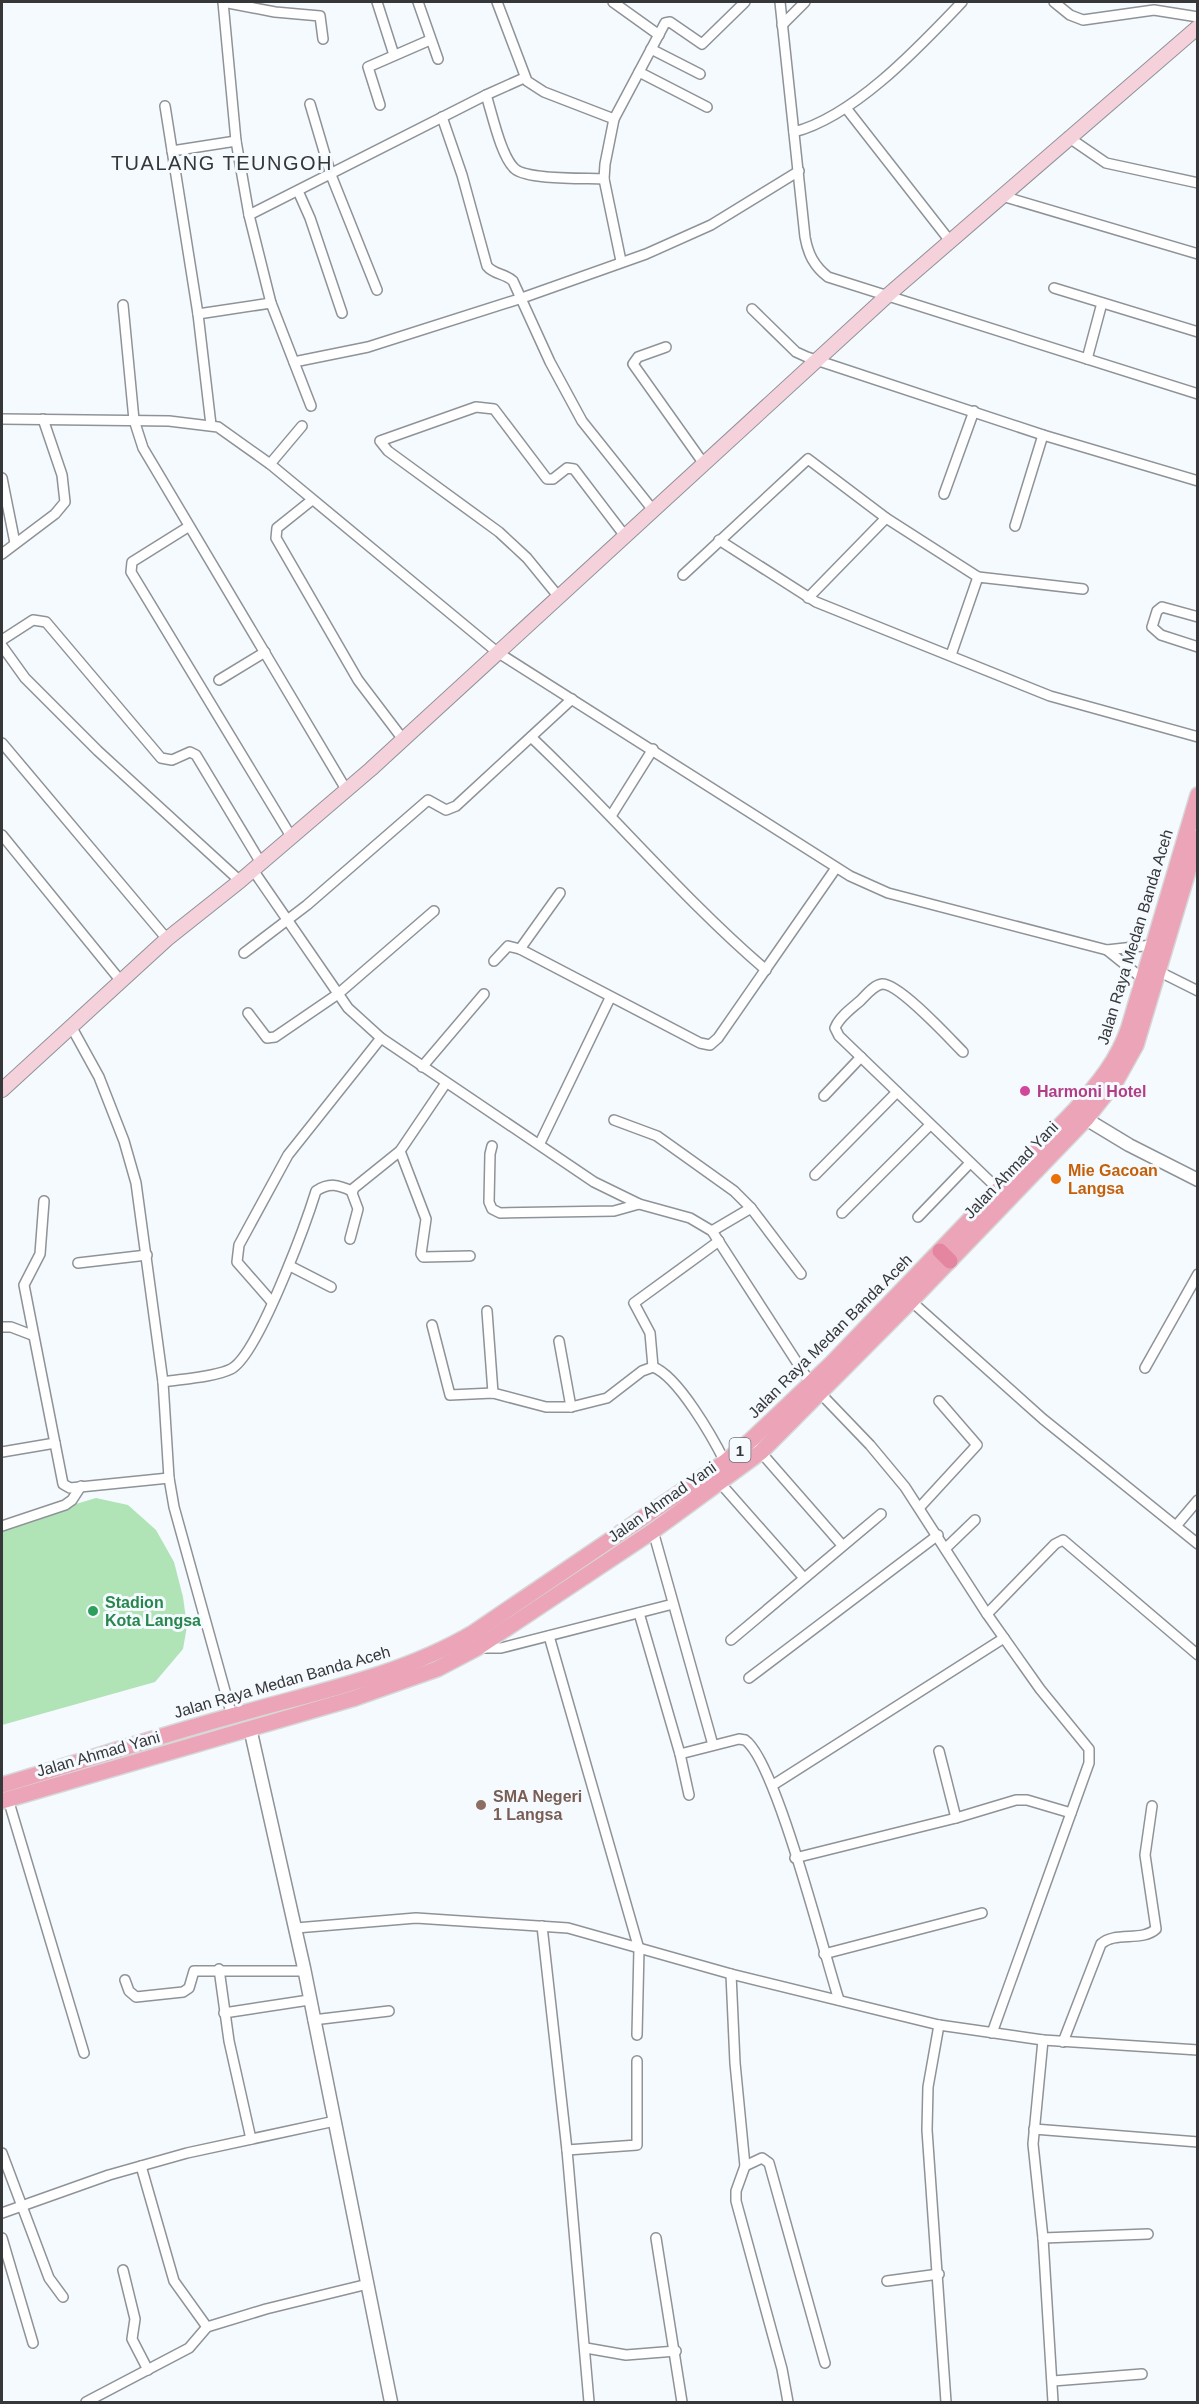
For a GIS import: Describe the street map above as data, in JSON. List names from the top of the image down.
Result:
{
  "streets": {
    "main road": ["Jalan Raya Medan Banda Aceh", "Jalan Ahmad Yani", "1"]
  },
  "crossings": [
    ["Jalan Raya Medan Banda Aceh", "Jalan Ahmad Yani"]
  ],
  "districts": ["TUALANG TEUNGOH"],
  "places": [
    "Harmoni Hotel",
    "Mie Gacoan Langsa",
    "Stadion Kota Langsa",
    "SMA Negeri 1 Langsa"
  ]
}
